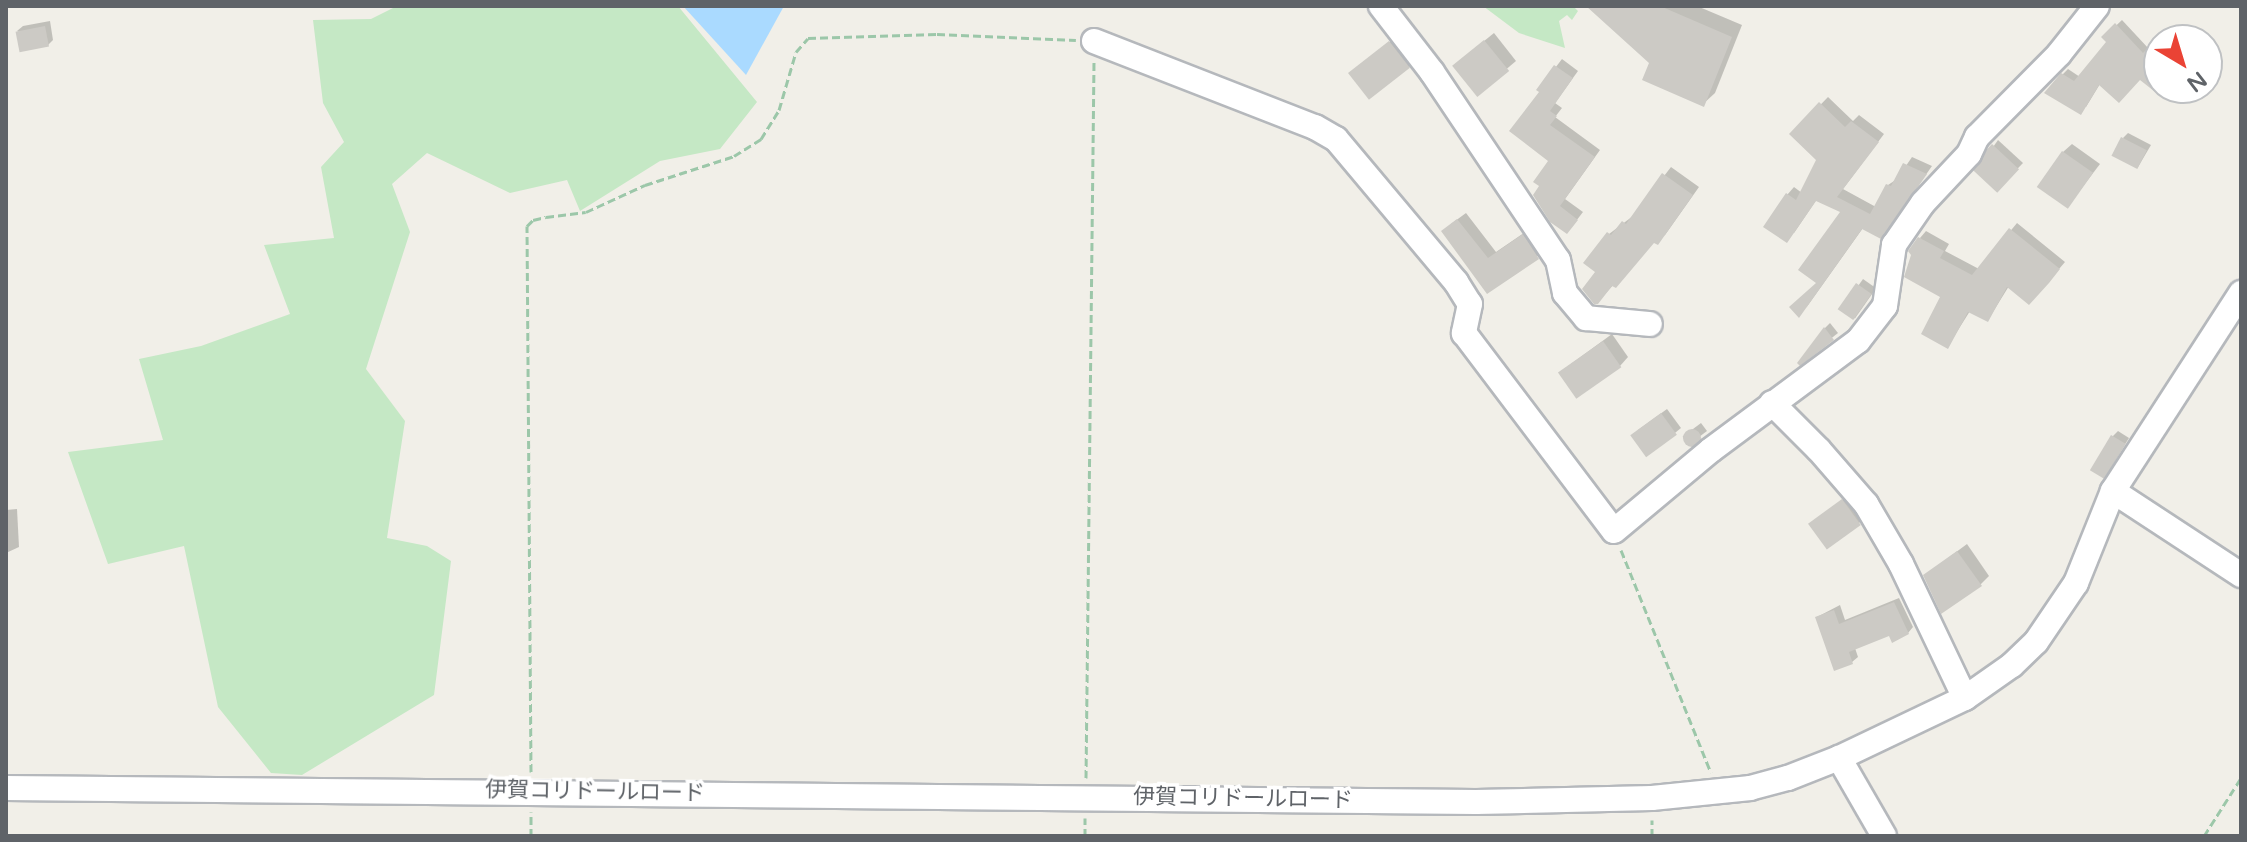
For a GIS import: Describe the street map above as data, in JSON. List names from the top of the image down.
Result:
{
  "streets": {
    "street": ["伊賀コリドールロード"]
  },
  "north": "bottom right"
}
